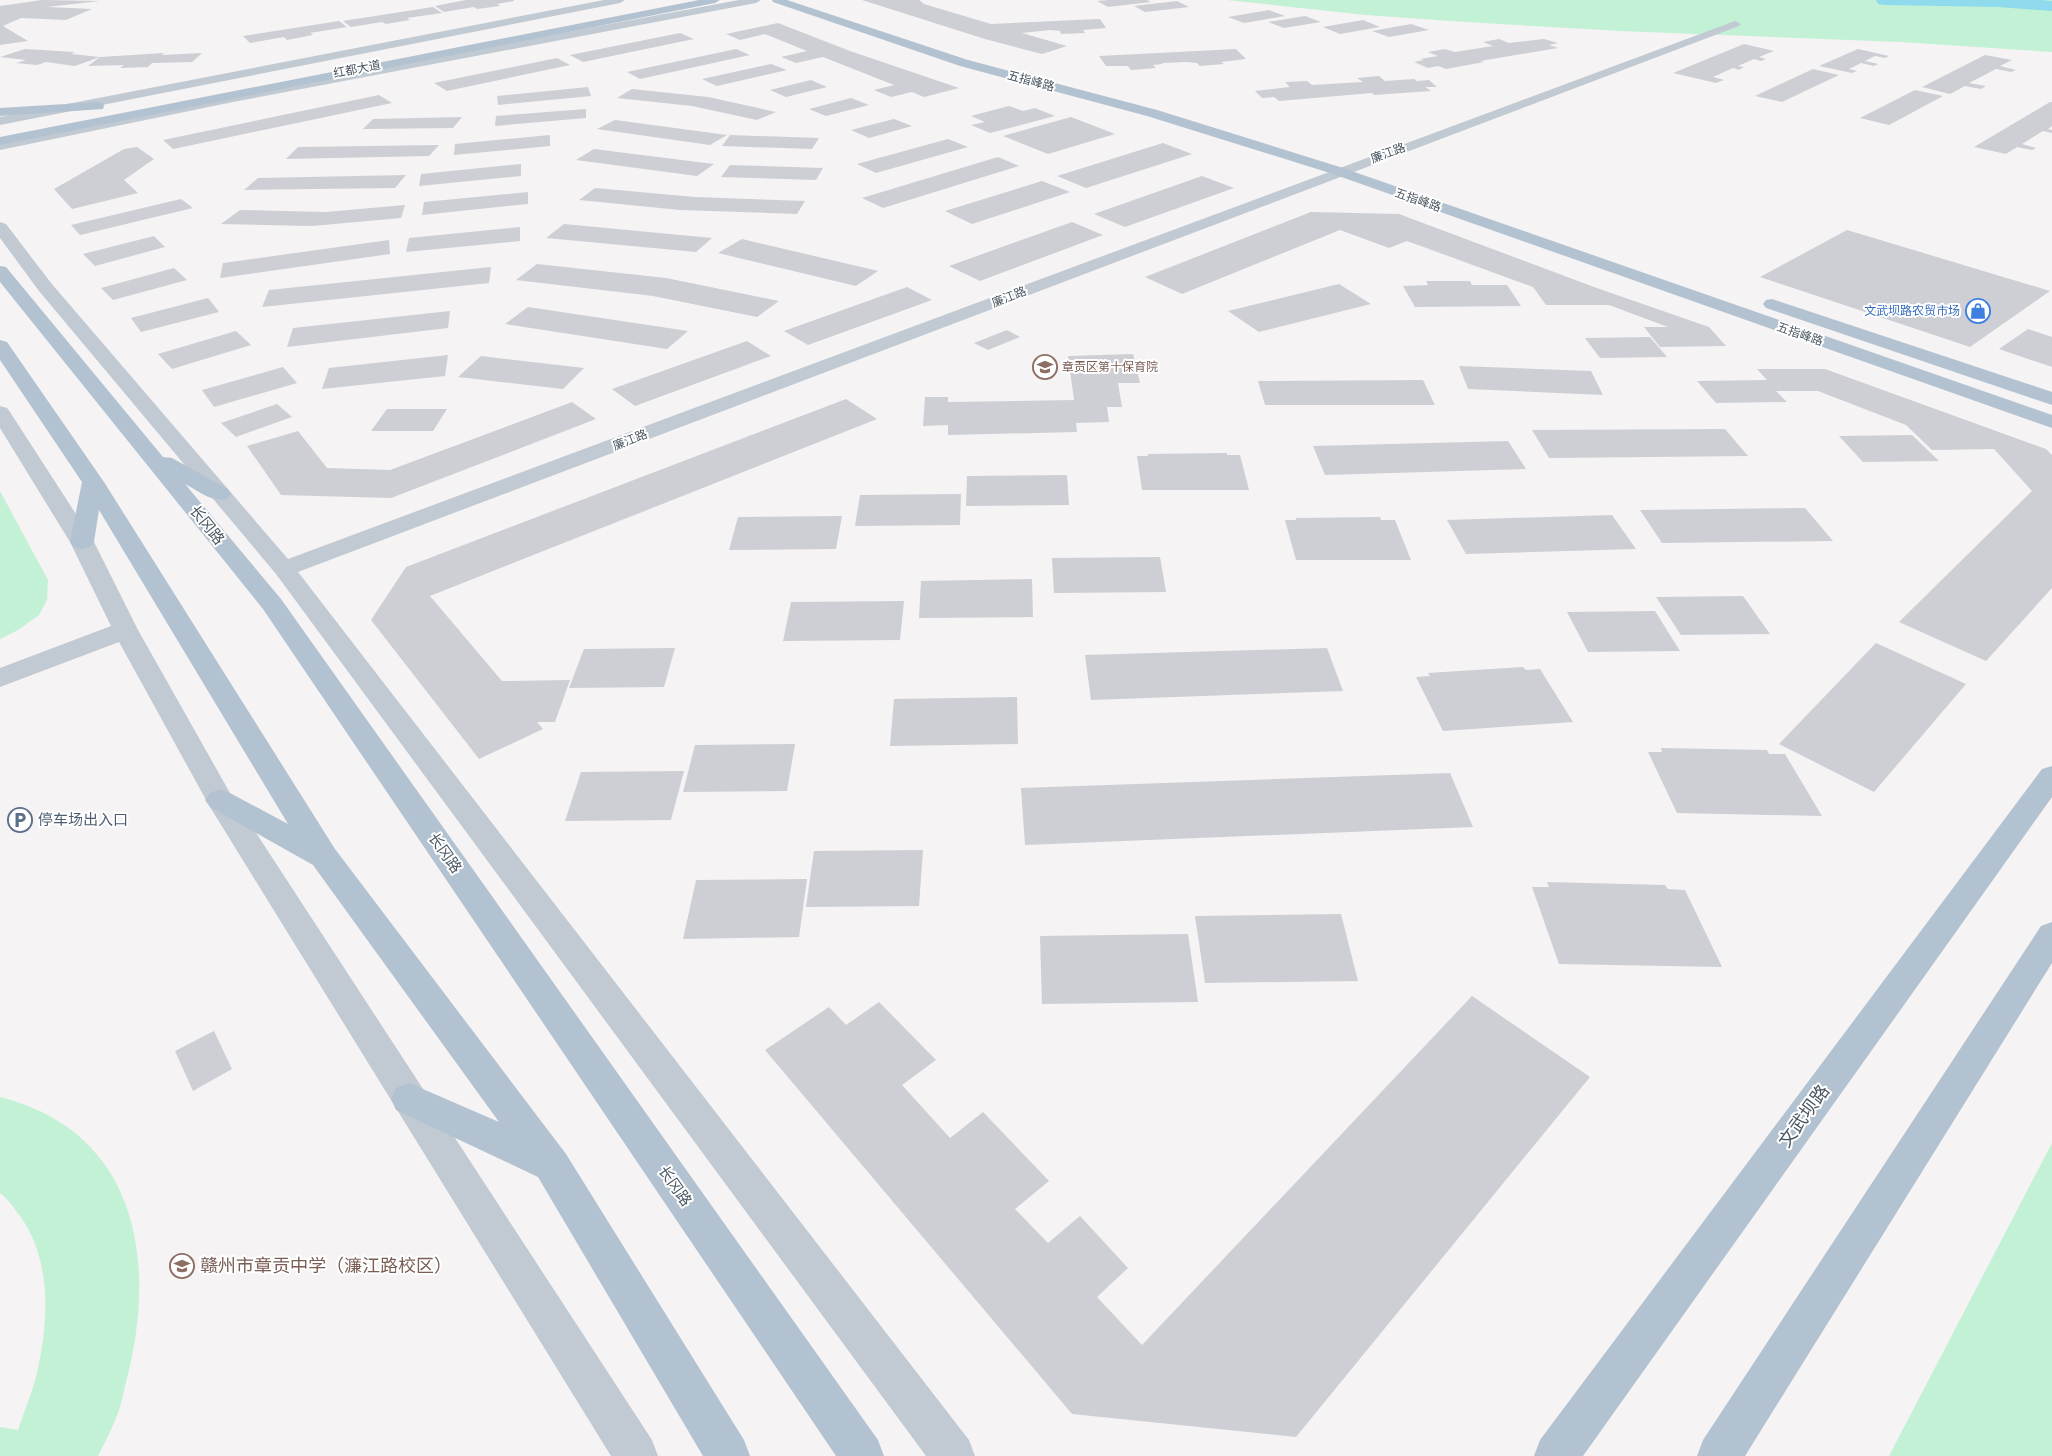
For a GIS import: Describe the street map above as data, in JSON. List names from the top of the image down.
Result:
{
  "streets": {
    "main road": [
      "红都大道",
      "五指峰路",
      "长冈路",
      "文武坝路"
    ],
    "street": ["廉江路"]
  },
  "crossings": [
    ["五指峰路", "廉江路"]
  ],
  "places": {
    "shop": ["文武坝路农贸市场"],
    "school or university": ["章贡区第十保育院", "赣州市章贡中学（濂江路校区）"],
    "parking": ["停车场出入口"]
  }
}
